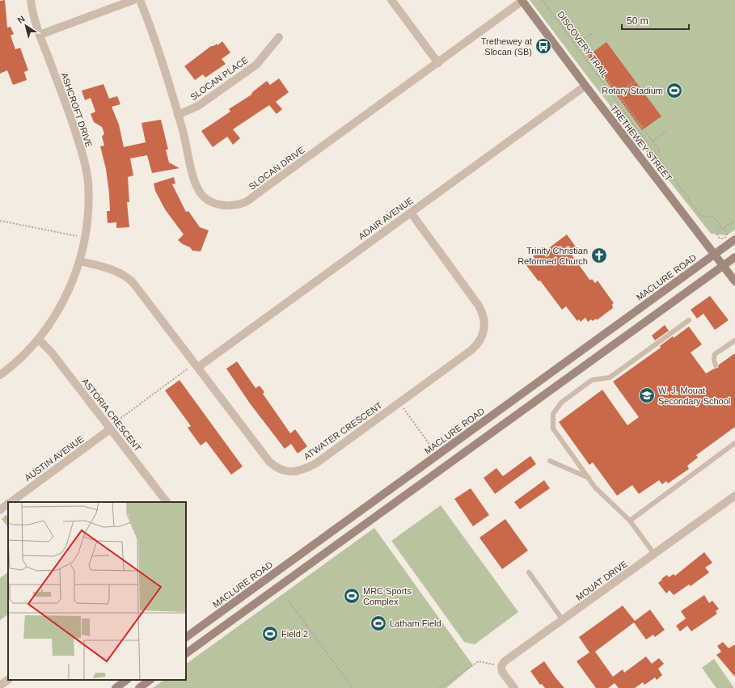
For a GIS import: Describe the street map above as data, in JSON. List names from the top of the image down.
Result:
{
  "streets": {
    "main road": ["TRETHEWEY STREET", "MACLURE ROAD"],
    "street": [
      "SLOCAN PLACE",
      "ASHCROFT DRIVE",
      "SLOCAN DRIVE",
      "ADAIR AVENUE",
      "ASTORIA CRESCENT",
      "ATWATER CRESCENT",
      "AUSTIN AVENUE",
      "MOUAT DRIVE"
    ],
    "path": ["DISCOVERY TRAIL"]
  },
  "crossings": [
    ["SLOCAN PLACE", "SLOCAN DRIVE"],
    ["ASHCROFT DRIVE", "ASTORIA CRESCENT"],
    ["ASHCROFT DRIVE", "ATWATER CRESCENT"],
    ["TRETHEWEY STREET", "SLOCAN DRIVE"],
    ["TRETHEWEY STREET", "ADAIR AVENUE"],
    ["TRETHEWEY STREET", "MACLURE ROAD"],
    ["ADAIR AVENUE", "ATWATER CRESCENT"],
    ["ASTORIA CRESCENT", "AUSTIN AVENUE"]
  ],
  "places": {
    "bus stop": ["Trethewey at Slocan (SB)"],
    "sports": [
      "Rotary Stadium",
      "MRC Sports Complex",
      "Latham Field",
      "Field 2"
    ],
    "church": ["Trinity Christian Reformed Church"],
    "school or university": ["W. J. Mouat Secondary School"]
  },
  "scale_bar": "50 m",
  "north": "top left"
}
